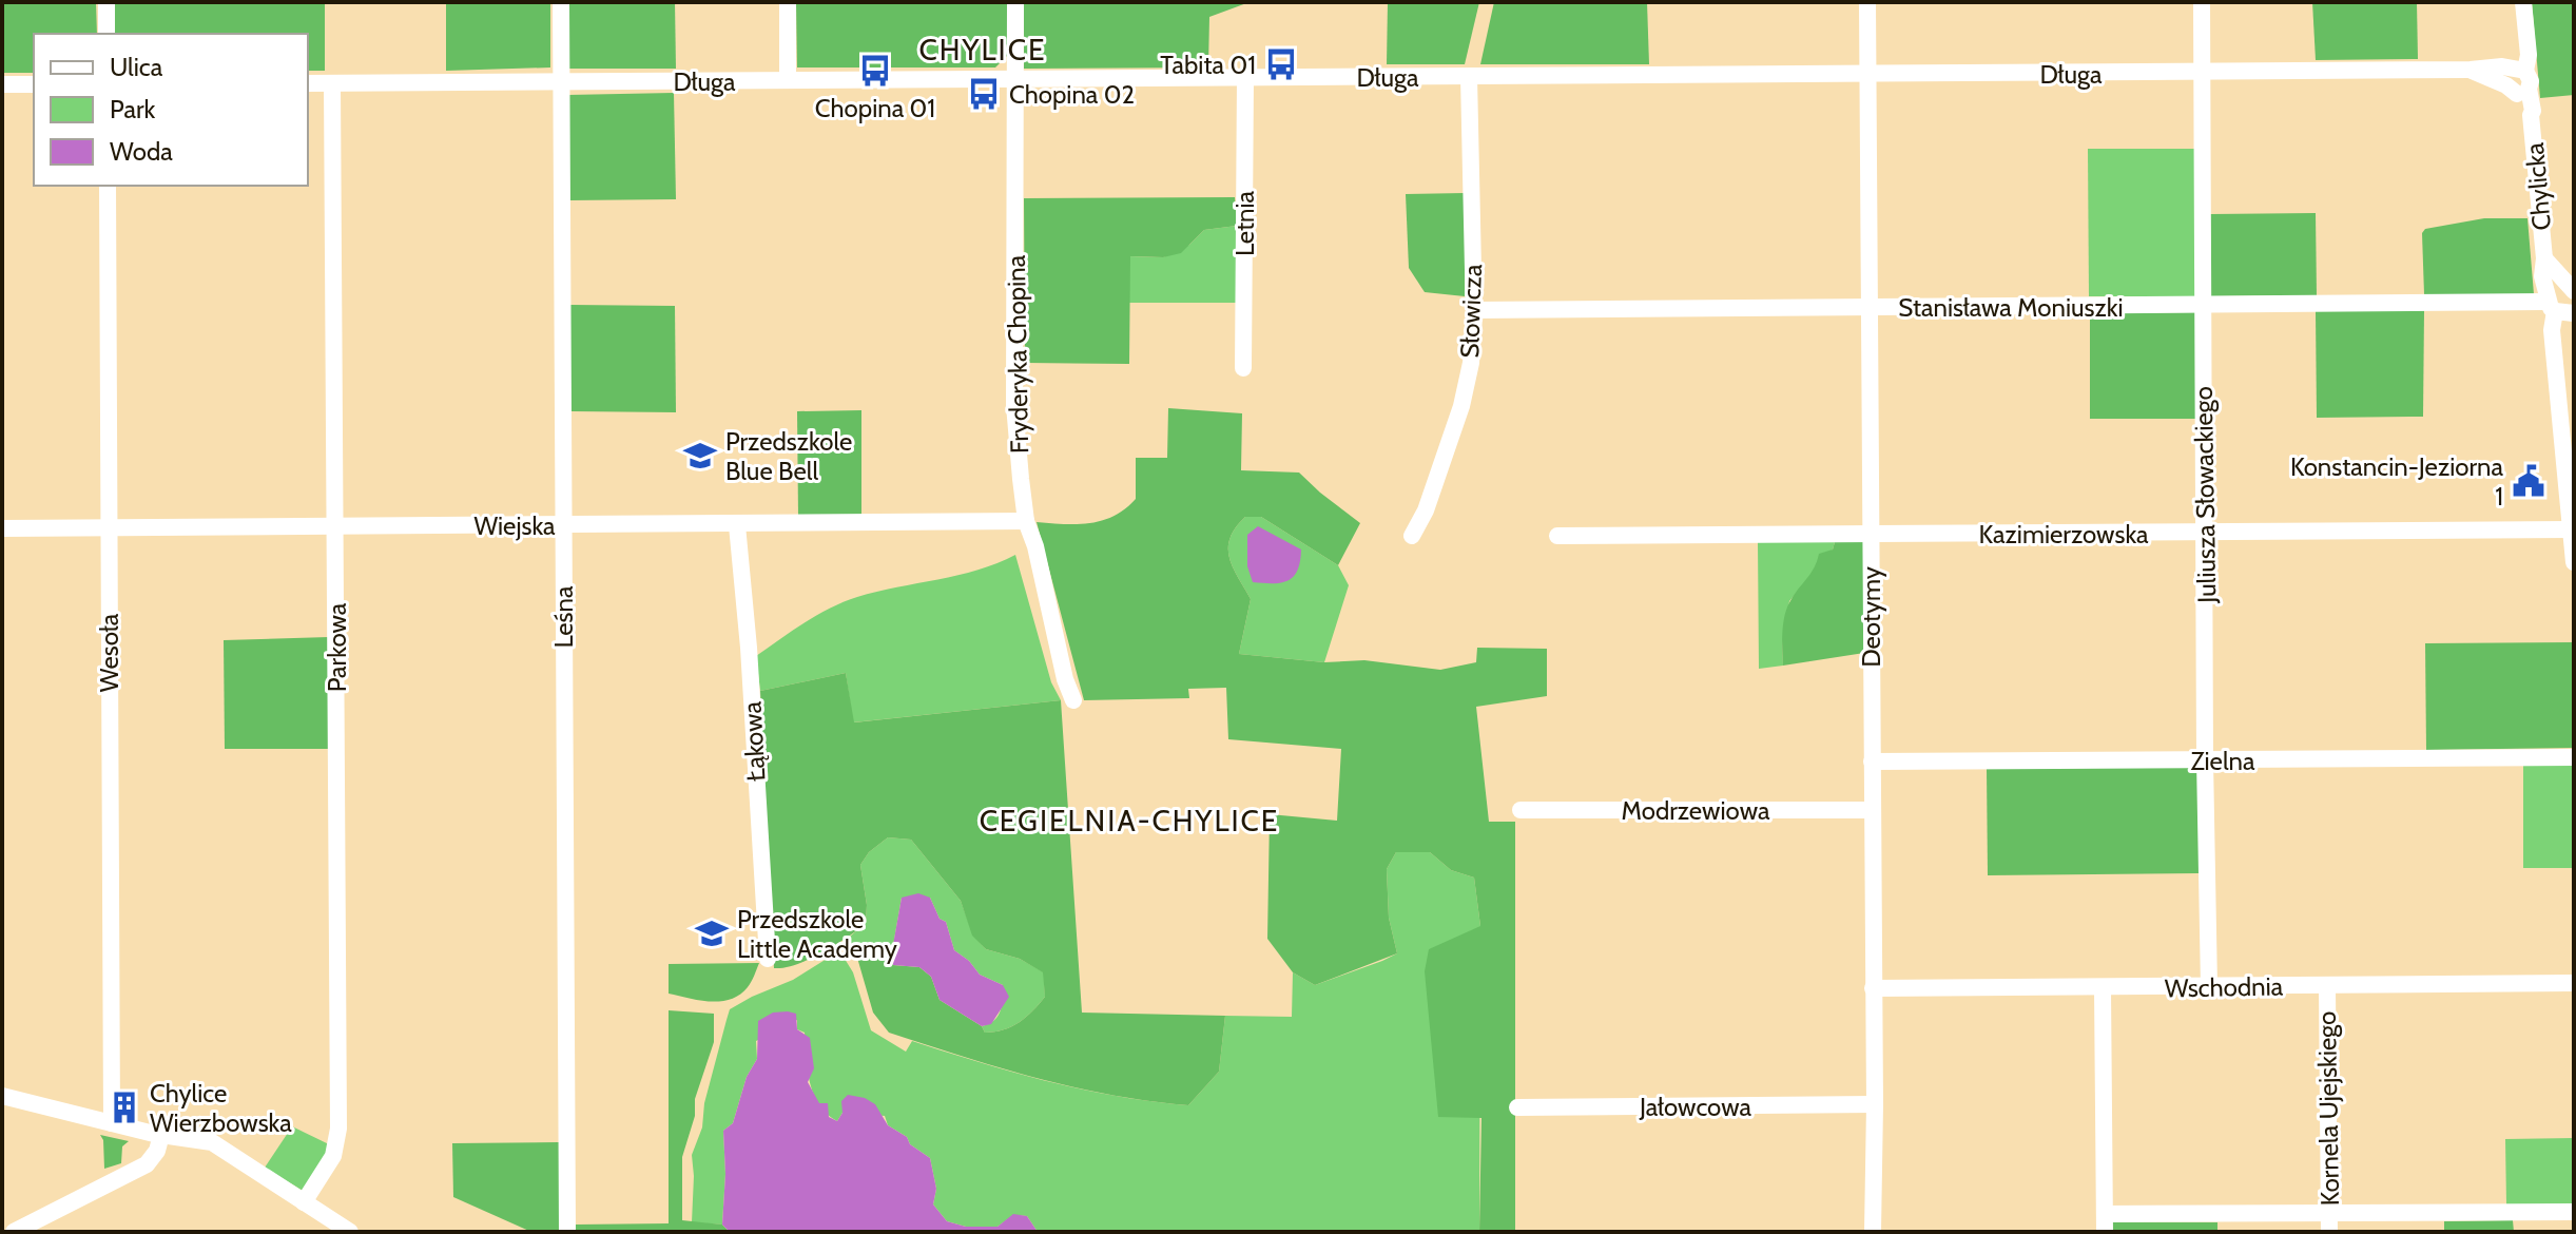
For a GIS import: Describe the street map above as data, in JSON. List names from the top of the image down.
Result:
{
  "streets": {
    "street": [
      "Długa",
      "Chylicka",
      "Letnia",
      "Stanisława Moniuszki",
      "Słowicza",
      "Fryderyka Chopina",
      "Juliusza Słowackiego",
      "Wiejska",
      "Kazimierzowska",
      "Leśna",
      "Deotymy",
      "Parkowa",
      "Wesoła",
      "Łąkowa",
      "Zielna",
      "Modrzewiowa",
      "Wschodnia",
      "Jałowcowa",
      "Kornela Ujejskiego"
    ]
  },
  "crossings": [
    ["Długa", "Chylicka"],
    ["Długa", "Letnia"],
    ["Długa", "Słowicza"],
    ["Długa", "Fryderyka Chopina"],
    ["Długa", "Juliusza Słowackiego"],
    ["Długa", "Leśna"],
    ["Długa", "Deotymy"],
    ["Długa", "Parkowa"],
    ["Chylicka", "Stanisława Moniuszki"],
    ["Chylicka", "Kazimierzowska"],
    ["Stanisława Moniuszki", "Słowicza"],
    ["Stanisława Moniuszki", "Juliusza Słowackiego"],
    ["Stanisława Moniuszki", "Deotymy"],
    ["Fryderyka Chopina", "Wiejska"],
    ["Juliusza Słowackiego", "Kazimierzowska"],
    ["Juliusza Słowackiego", "Zielna"],
    ["Juliusza Słowackiego", "Wschodnia"],
    ["Wiejska", "Leśna"],
    ["Wiejska", "Parkowa"],
    ["Wiejska", "Wesoła"],
    ["Wiejska", "Łąkowa"],
    ["Kazimierzowska", "Deotymy"],
    ["Deotymy", "Zielna"],
    ["Deotymy", "Modrzewiowa"],
    ["Deotymy", "Wschodnia"],
    ["Deotymy", "Jałowcowa"],
    ["Wschodnia", "Kornela Ujejskiego"]
  ],
  "districts": ["CHYLICE", "CEGIELNIA-CHYLICE"],
  "places": {
    "bus stop": ["Tabita 01", "Chopina 01", "Chopina 02"],
    "school or university": ["Przedszkole Blue Bell", "Przedszkole Little Academy"],
    "public building": ["Konstancin-Jeziorna 1"],
    "building": ["Chylice Wierzbowska"]
  },
  "legend": ["Ulica", "Park", "Woda"]
}
